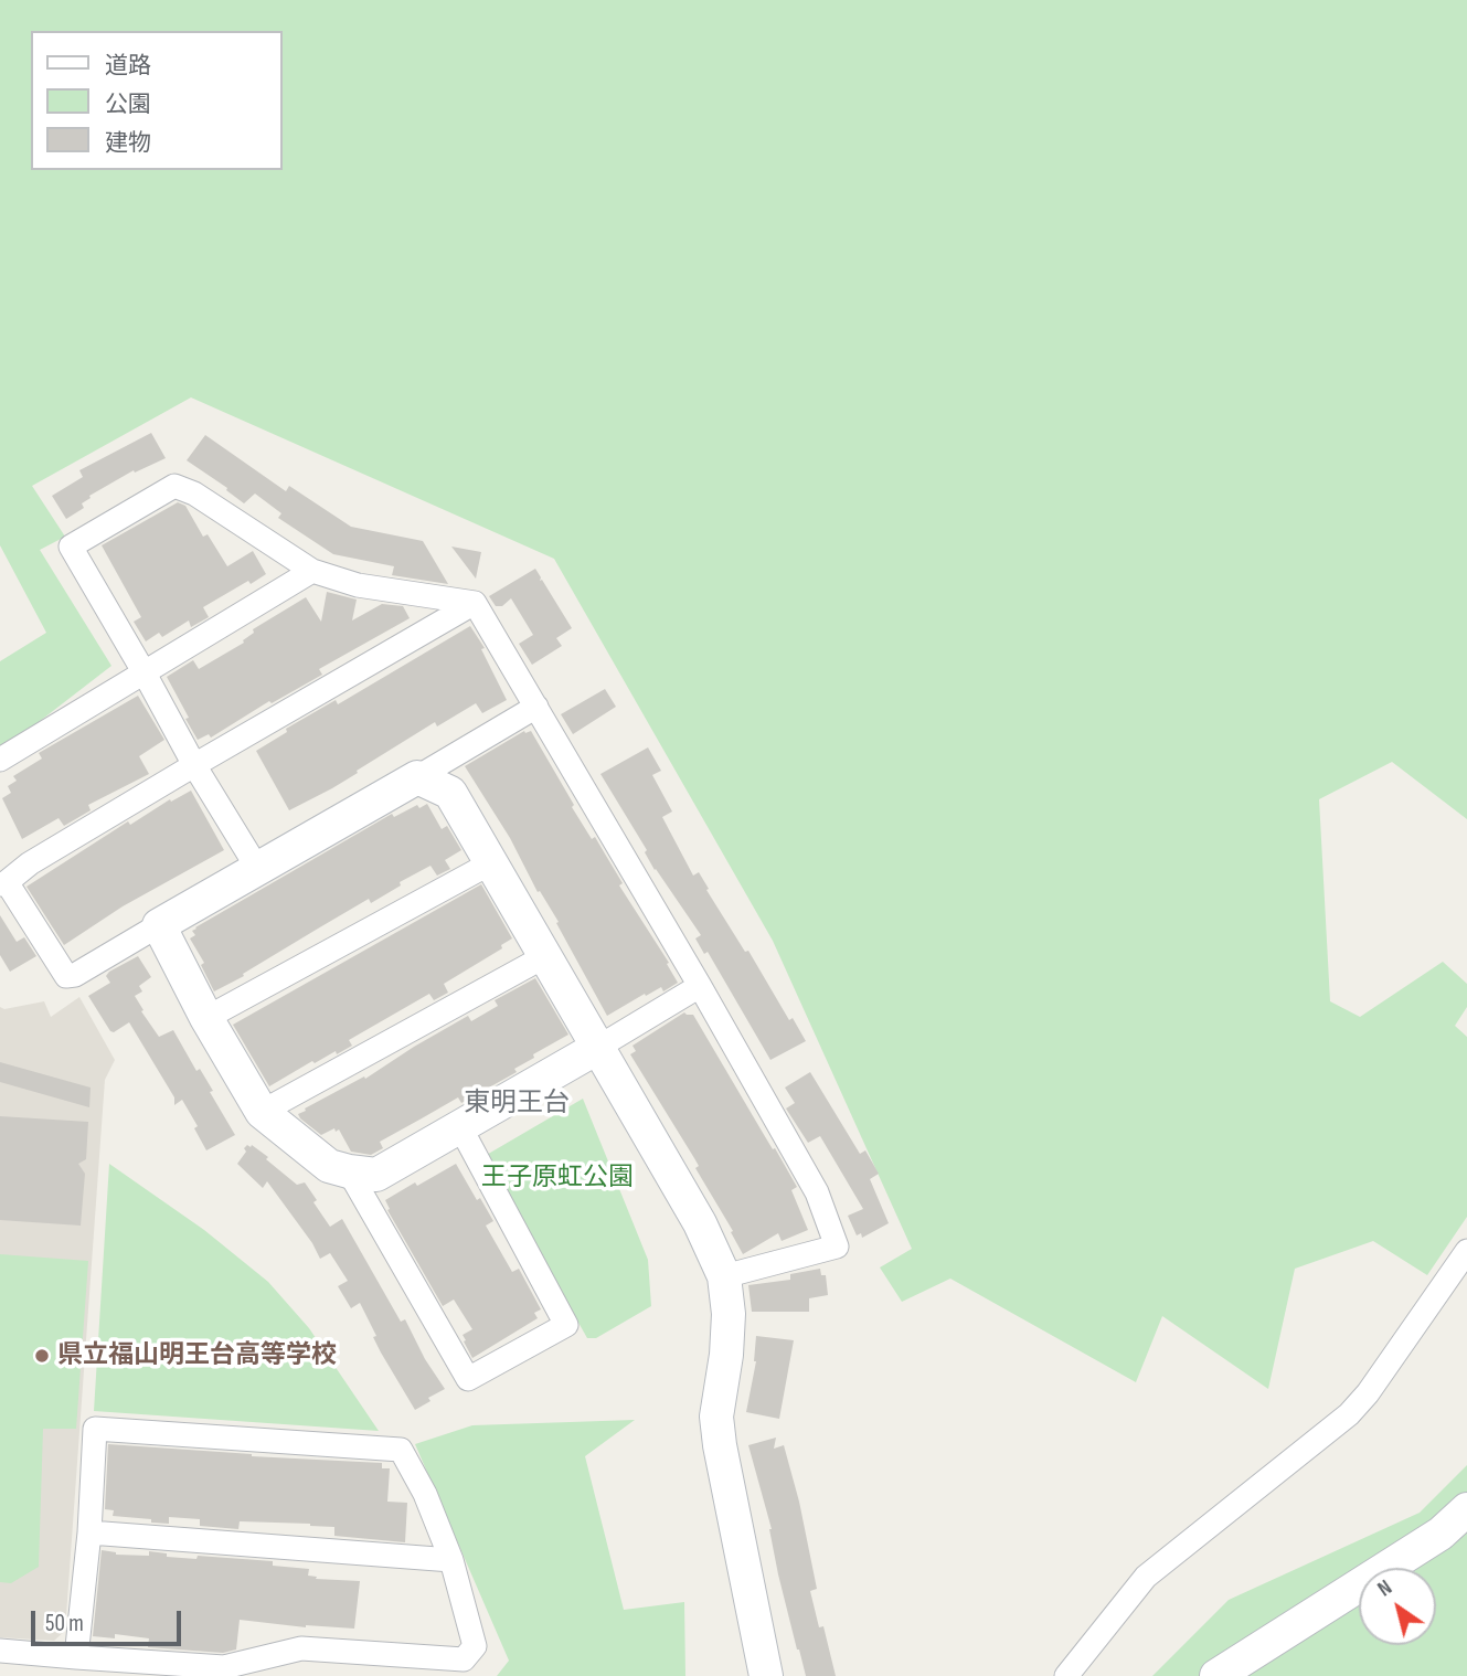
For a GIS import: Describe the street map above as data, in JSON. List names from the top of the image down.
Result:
{
  "districts": ["東明王台"],
  "parks": ["王子原虹公園"],
  "places": ["県立福山明王台高等学校"],
  "legend": ["道路", "公園", "建物"],
  "scale_bar": "50 m",
  "north": "top left"
}
